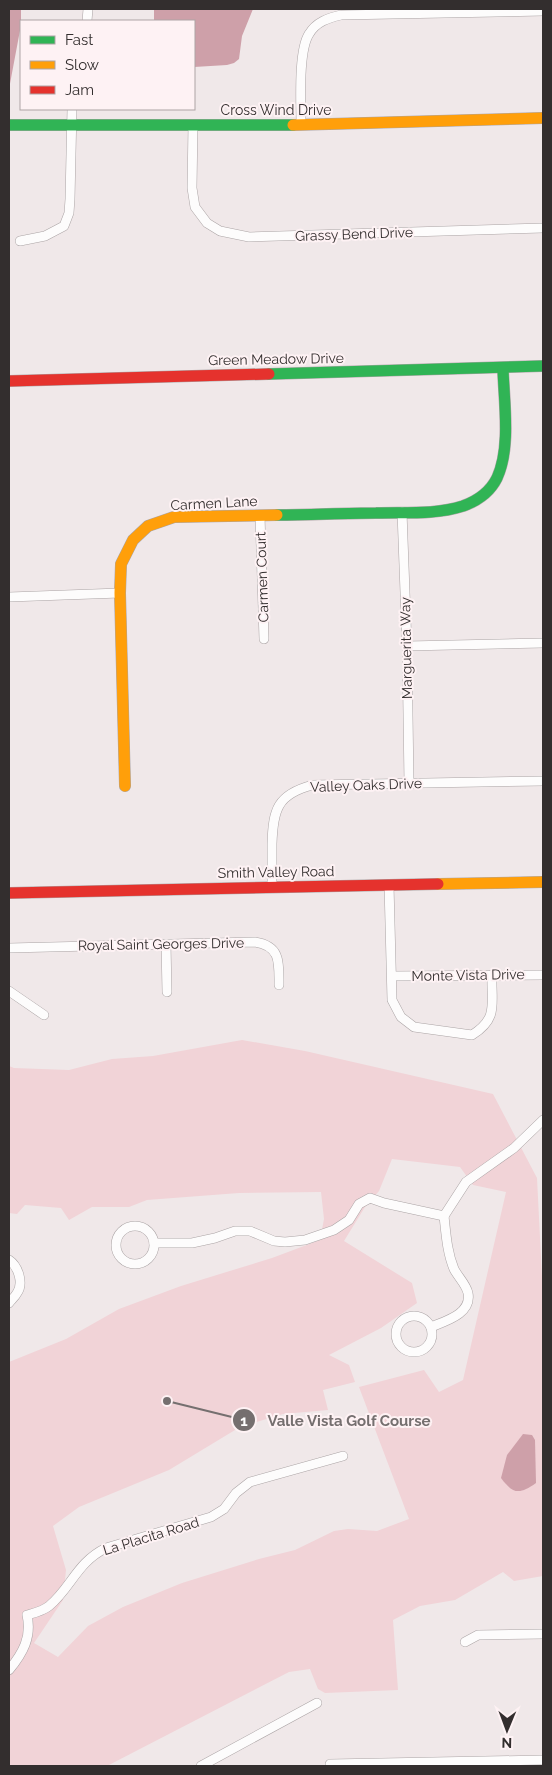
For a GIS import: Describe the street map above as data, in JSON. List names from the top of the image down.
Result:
{
  "streets": {
    "street": [
      "Cross Wind Drive",
      "Grassy Bend Drive",
      "Green Meadow Drive",
      "Carmen Lane",
      "Carmen Court",
      "Marguerita Way",
      "Valley Oaks Drive",
      "Smith Valley Road",
      "Royal Saint Georges Drive",
      "Monte Vista Drive",
      "La Placita Road"
    ]
  },
  "crossings": [
    ["Cross Wind Drive", "Grassy Bend Drive"],
    ["Green Meadow Drive", "Carmen Lane"],
    ["Carmen Lane", "Carmen Court"],
    ["Carmen Lane", "Marguerita Way"],
    ["Marguerita Way", "Valley Oaks Drive"],
    ["Valley Oaks Drive", "Smith Valley Road"]
  ],
  "places": ["Valle Vista Golf Course"],
  "legend": ["Fast", "Slow", "Jam"],
  "north": "bottom"
}
